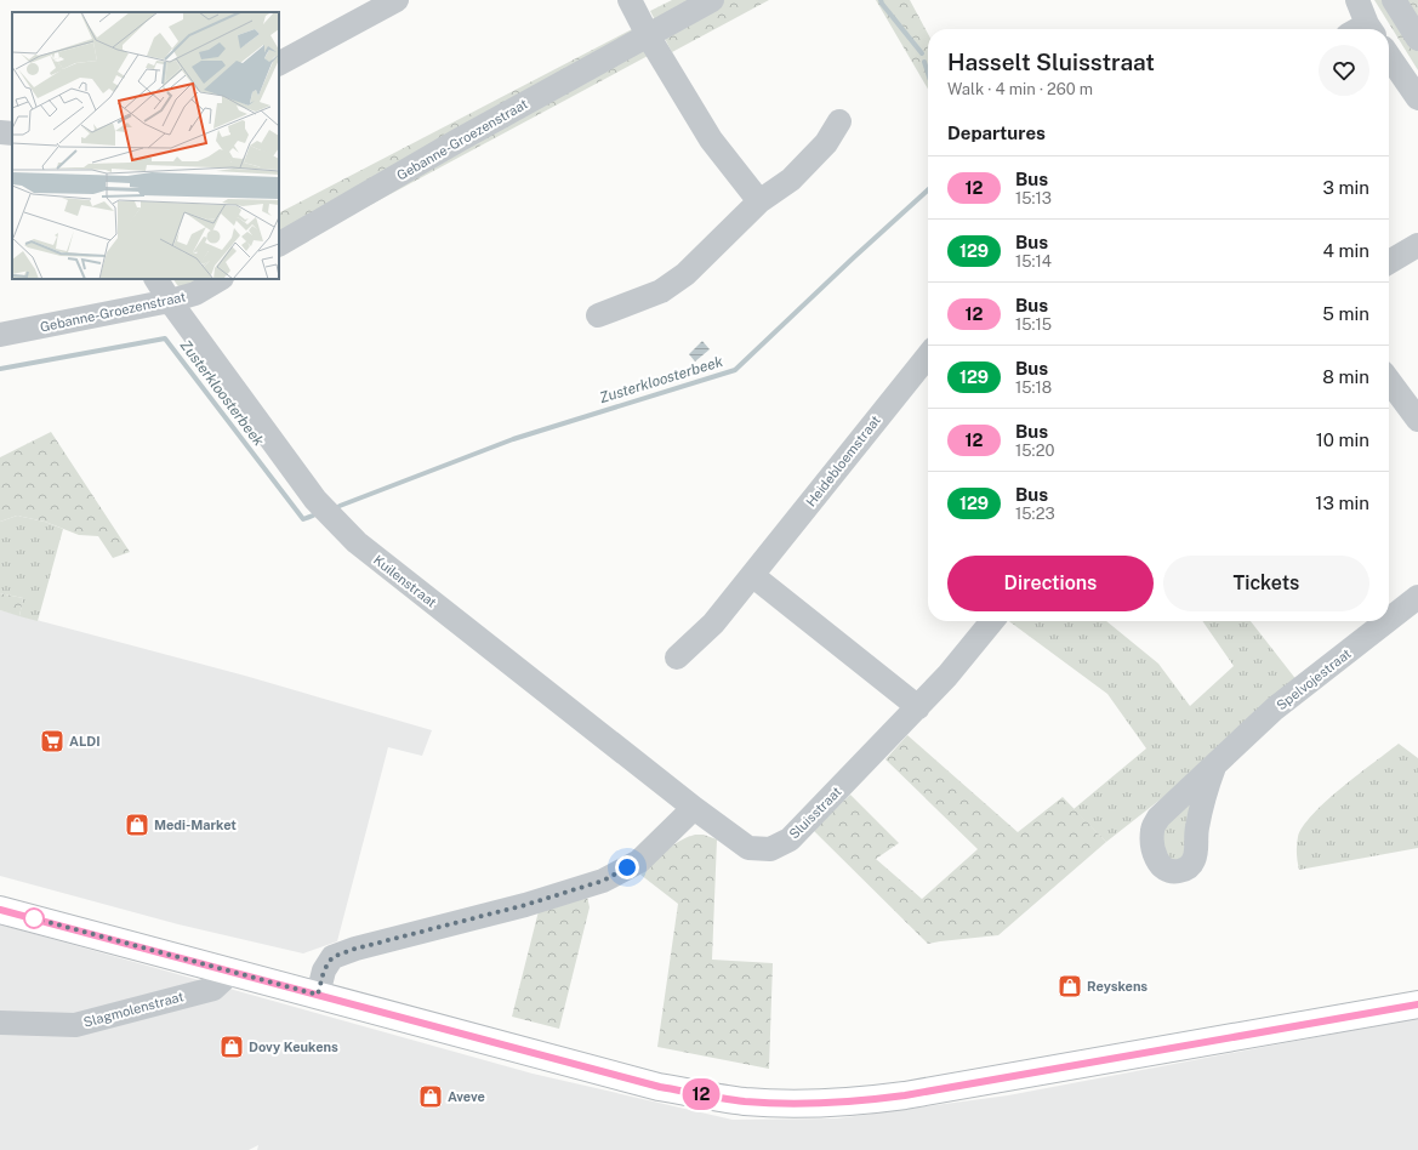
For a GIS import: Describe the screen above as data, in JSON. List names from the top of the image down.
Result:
{
  "streets": {
    "street": [
      "Gebanne-Groezenstraat",
      "Heidebloemstraat",
      "Kuilenstraat",
      "Spelvojestraat",
      "Sluisstraat",
      "Slagmolenstraat"
    ]
  },
  "crossings": [
    ["Gebanne-Groezenstraat", "Kuilenstraat"],
    ["Kuilenstraat", "Sluisstraat"]
  ],
  "water": ["Zusterkloosterbeek"],
  "places": {
    "supermarket": ["ALDI"],
    "shop": [
      "Medi-Market",
      "Reyskens",
      "Dovy Keukens",
      "Aveve"
    ]
  },
  "lines": ["bus line 12"],
  "page": {
    "on_map": "12",
    "heading": [
      ["Hasselt Sluisstraat", "Walk · 4 min · 260 m"],
      "Departures"
    ],
    "list": [
      {
        "mark": "12",
        "name": "Bus",
        "note": "15:13",
        "value": "3 min"
      },
      {
        "mark": "129",
        "name": "Bus",
        "note": "15:14",
        "value": "4 min"
      },
      {
        "mark": "12",
        "name": "Bus",
        "note": "15:15",
        "value": "5 min"
      },
      {
        "mark": "129",
        "name": "Bus",
        "note": "15:18",
        "value": "8 min"
      },
      {
        "mark": "12",
        "name": "Bus",
        "note": "15:20",
        "value": "10 min"
      },
      {
        "mark": "129",
        "name": "Bus",
        "note": "15:23",
        "value": "13 min"
      }
    ],
    "buttons": ["Directions", "Tickets"]
  }
}
